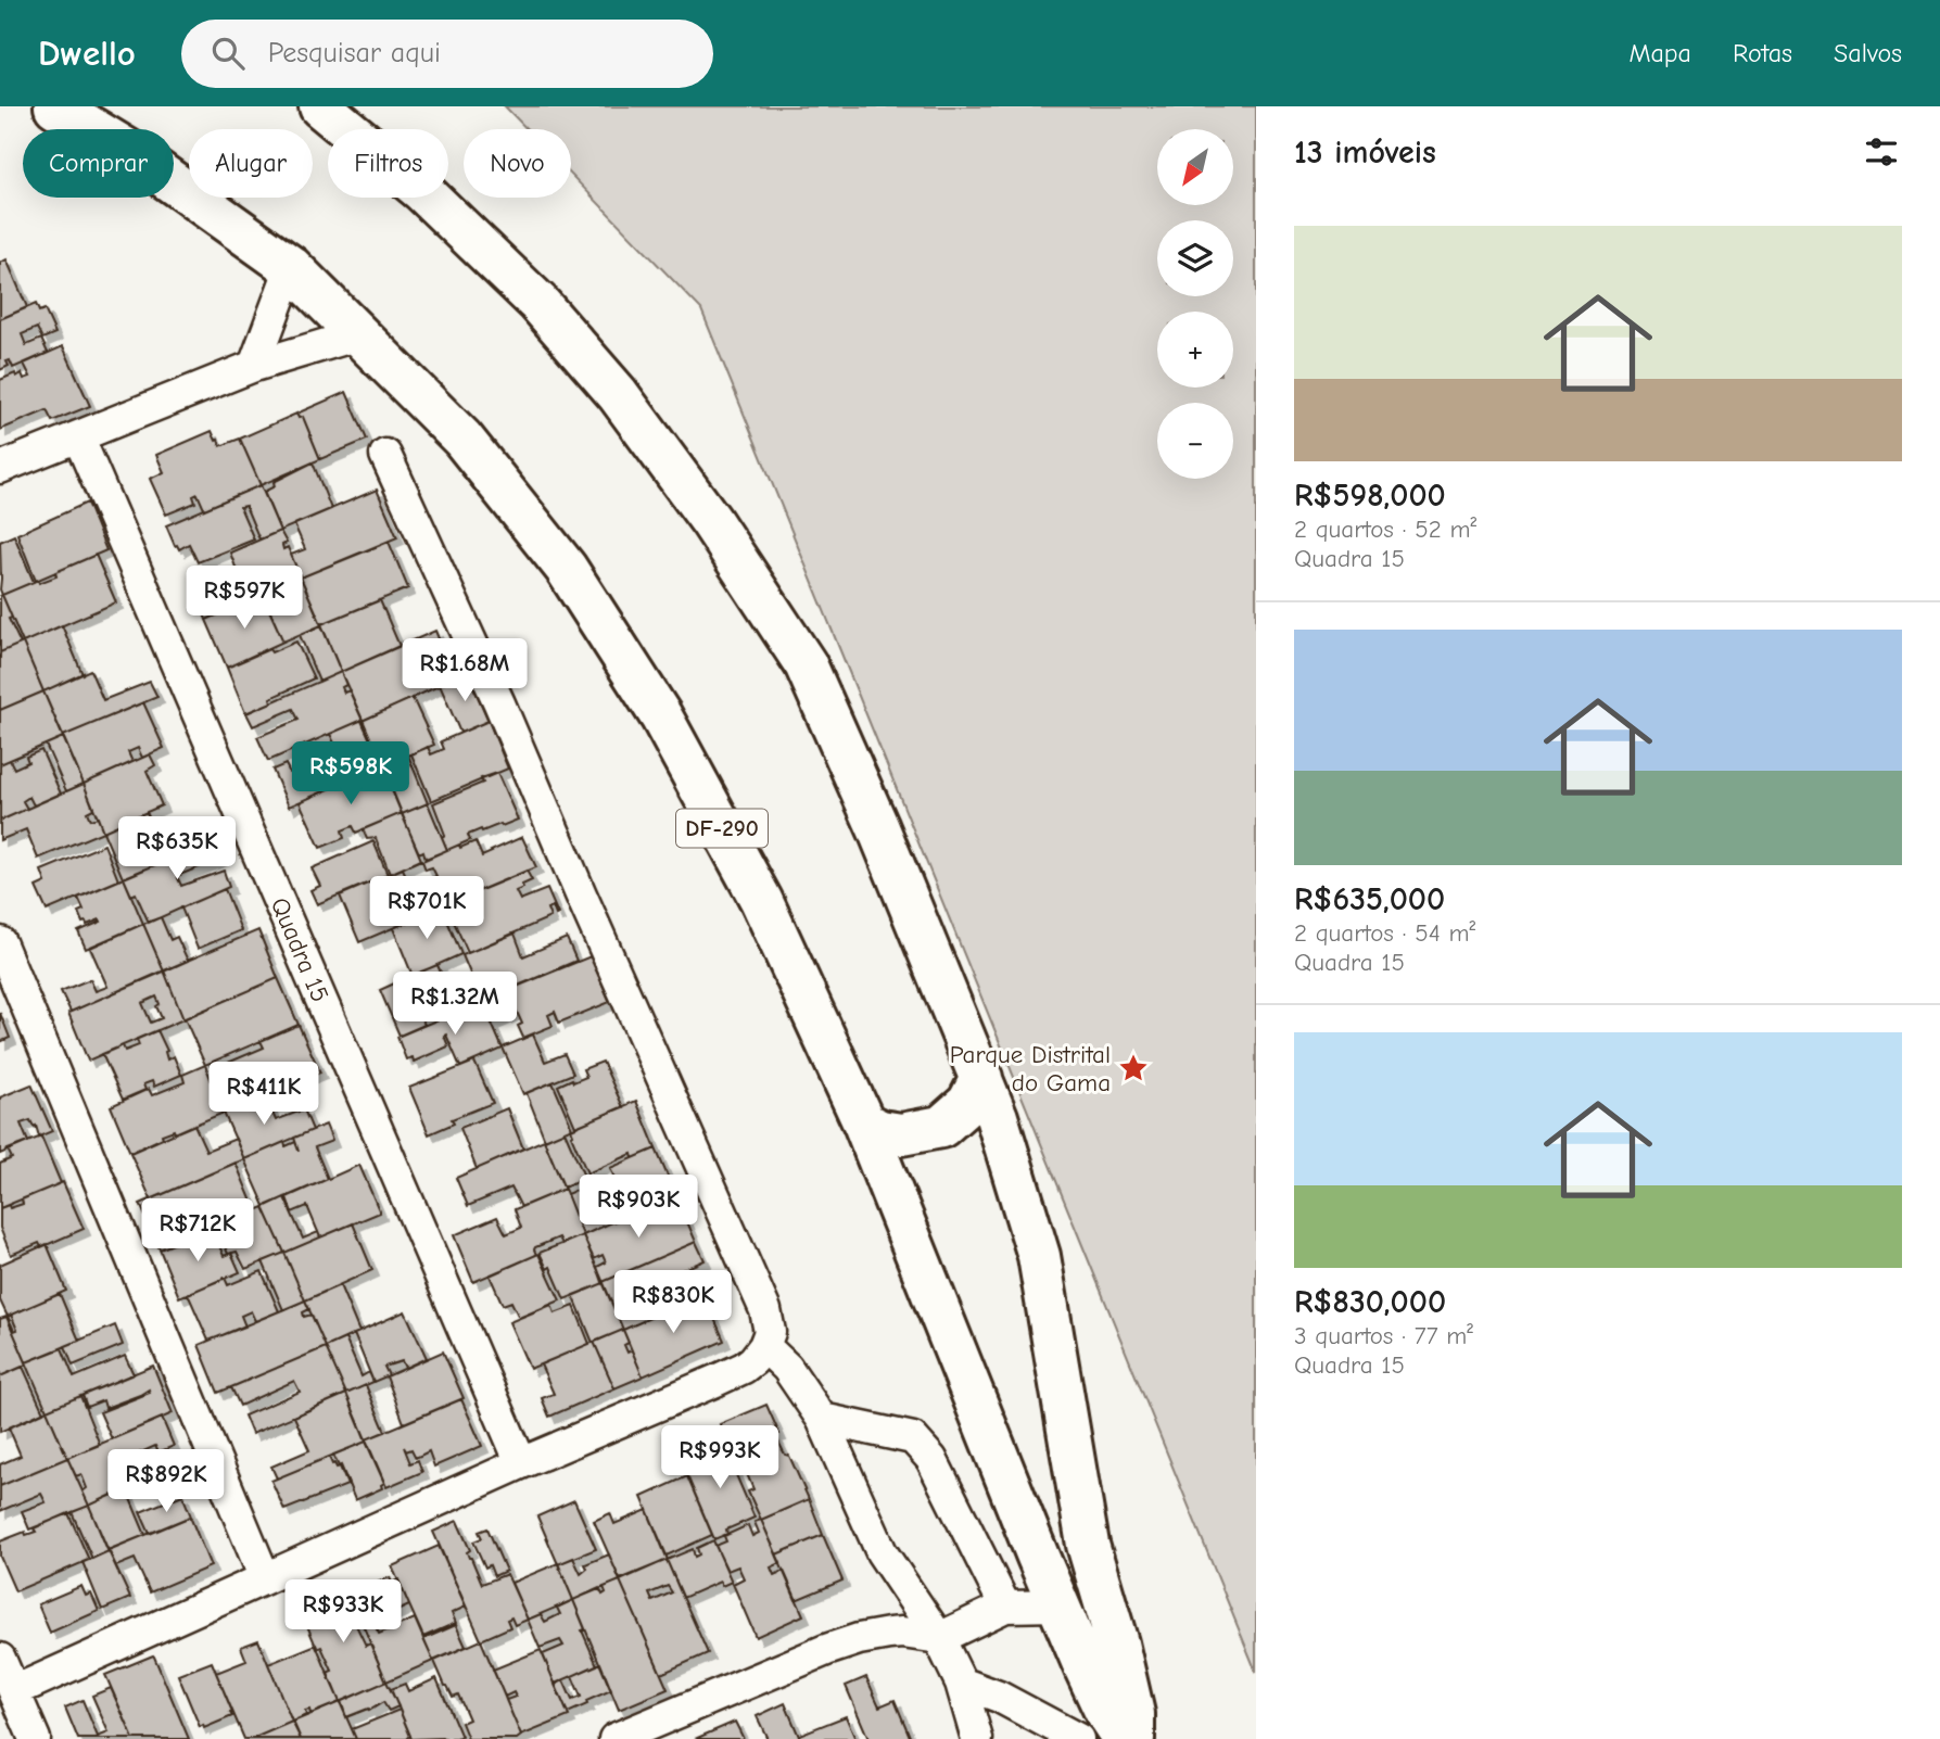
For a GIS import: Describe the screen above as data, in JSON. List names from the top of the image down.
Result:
{
  "streets": {
    "highway": ["DF-290"],
    "street": ["Quadra 15"]
  },
  "places": {
    "place": ["Parque Distrital do Gama"]
  },
  "north": "bottom left",
  "page": {
    "header": "Dwello",
    "search": "Pesquisar aqui",
    "nav": ["Mapa", "Rotas", "Salvos"],
    "heading": "13 imóveis",
    "map_buttons": ["+", "−"],
    "chip": [
      "Comprar",
      "Alugar",
      "Filtros",
      "Novo"
    ],
    "list": [
      {
        "name": "R$598,000",
        "note": "2 quartos · 52 m² · Quadra 15"
      },
      {
        "name": "R$635,000",
        "note": "2 quartos · 54 m² · Quadra 15"
      },
      {
        "name": "R$830,000",
        "note": "3 quartos · 77 m² · Quadra 15"
      }
    ],
    "price": [
      "R$597K",
      "R$1.68M",
      "R$598K",
      "R$635K",
      "R$701K",
      "R$1.32M",
      "R$411K",
      "R$903K",
      "R$712K",
      "R$830K",
      "R$993K",
      "R$892K",
      "R$933K"
    ]
  }
}
